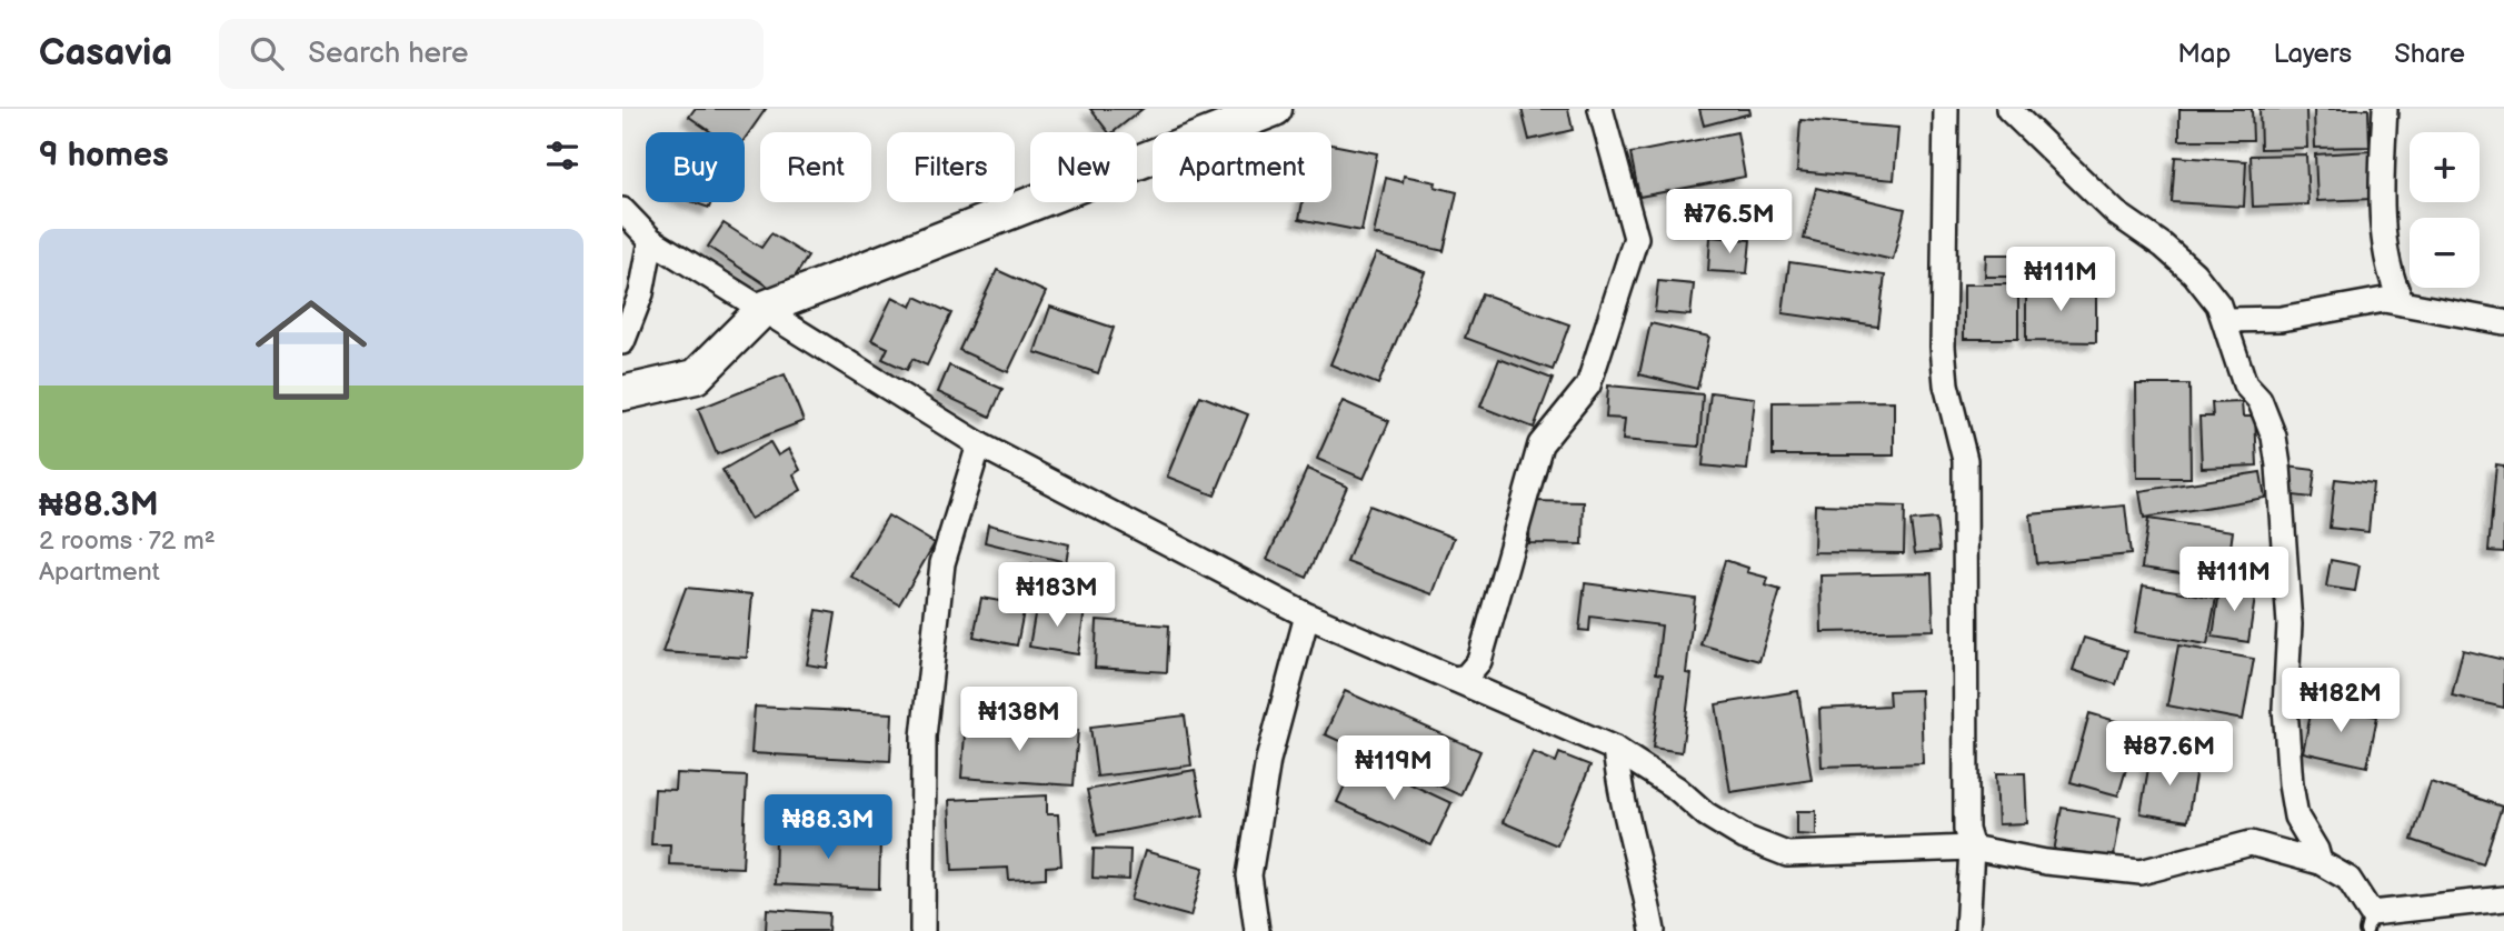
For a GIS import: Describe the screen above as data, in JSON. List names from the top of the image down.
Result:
{
  "page": {
    "header": "Casavia",
    "search": "Search here",
    "nav": ["Map", "Layers", "Share"],
    "heading": "9 homes",
    "map_buttons": ["+", "−"],
    "chip": [
      "Buy",
      "Rent",
      "Filters",
      "New",
      "Apartment"
    ],
    "price": [
      "₦76.5M",
      "₦111M",
      "₦111M",
      "₦183M",
      "₦182M",
      "₦138M",
      "₦87.6M",
      "₦119M",
      "₦88.3M"
    ],
    "list": [
      {
        "name": "₦88.3M",
        "note": "2 rooms · 72 m² · Apartment"
      }
    ]
  }
}
